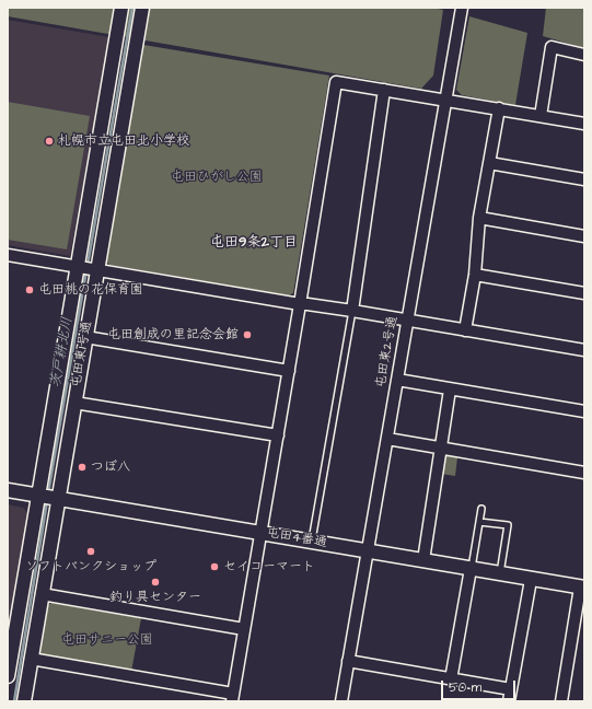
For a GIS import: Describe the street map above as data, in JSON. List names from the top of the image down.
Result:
{
  "streets": {
    "street": ["屯田東2号通", "屯田東1号通", "屯田4番通"]
  },
  "crossings": [
    ["屯田東2号通", "屯田4番通"],
    ["屯田東1号通", "屯田4番通"]
  ],
  "districts": ["屯田9条2丁目"],
  "water": ["茨戸耕北川"],
  "parks": ["屯田ひがし公園", "屯田サニー公園"],
  "places": [
    "札幌市立屯田北小学校",
    "屯田桃の花保育園",
    "屯田創成の里記念会館",
    "つぼ八",
    "ソフトバンクショップ",
    "セイコーマート",
    "釣り具センター"
  ],
  "scale_bar": "50 m"
}
